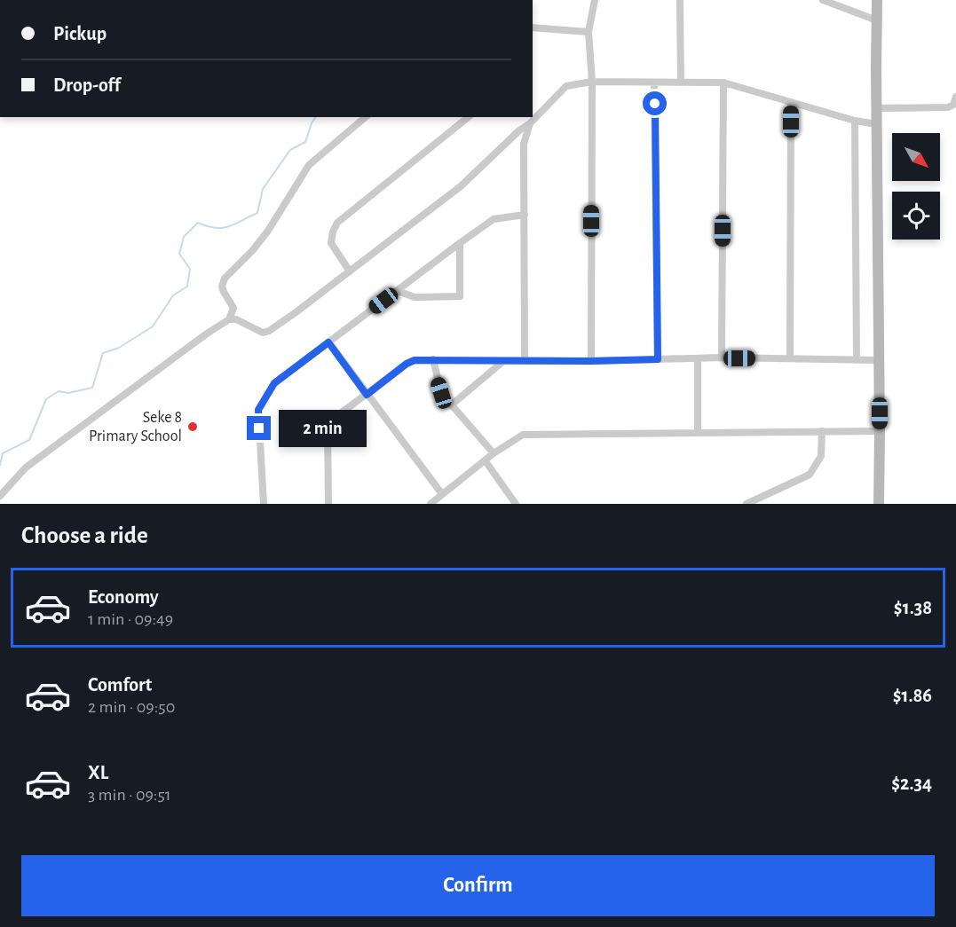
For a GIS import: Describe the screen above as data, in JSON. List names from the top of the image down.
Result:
{
  "places": ["Seke 8 Primary School"],
  "north": "bottom right",
  "page": {
    "banner": ["Pickup", "Drop-off"],
    "bubble": "2 min",
    "heading": "Choose a ride",
    "list": [
      {
        "name": "Economy",
        "note": "1 min · 09:49",
        "value": "$1.38"
      },
      {
        "name": "Comfort",
        "note": "2 min · 09:50",
        "value": "$1.86"
      },
      {
        "name": "XL",
        "note": "3 min · 09:51",
        "value": "$2.34"
      }
    ],
    "buttons": "Confirm"
  }
}
